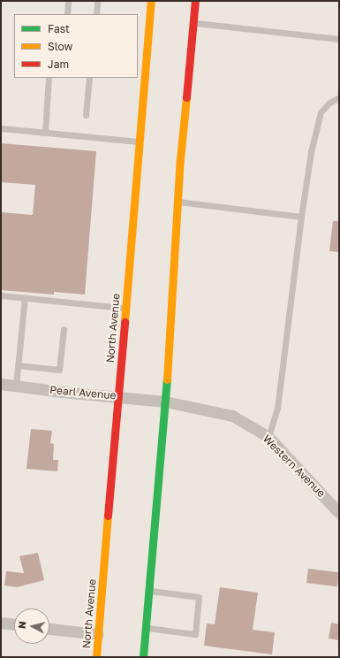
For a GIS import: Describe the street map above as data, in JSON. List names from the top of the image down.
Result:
{
  "streets": {
    "main road": ["North Avenue"],
    "street": ["Pearl Avenue", "Western Avenue"]
  },
  "crossings": [
    ["North Avenue", "Pearl Avenue"],
    ["Pearl Avenue", "Western Avenue"]
  ],
  "legend": ["Fast", "Slow", "Jam"],
  "north": "left"
}
